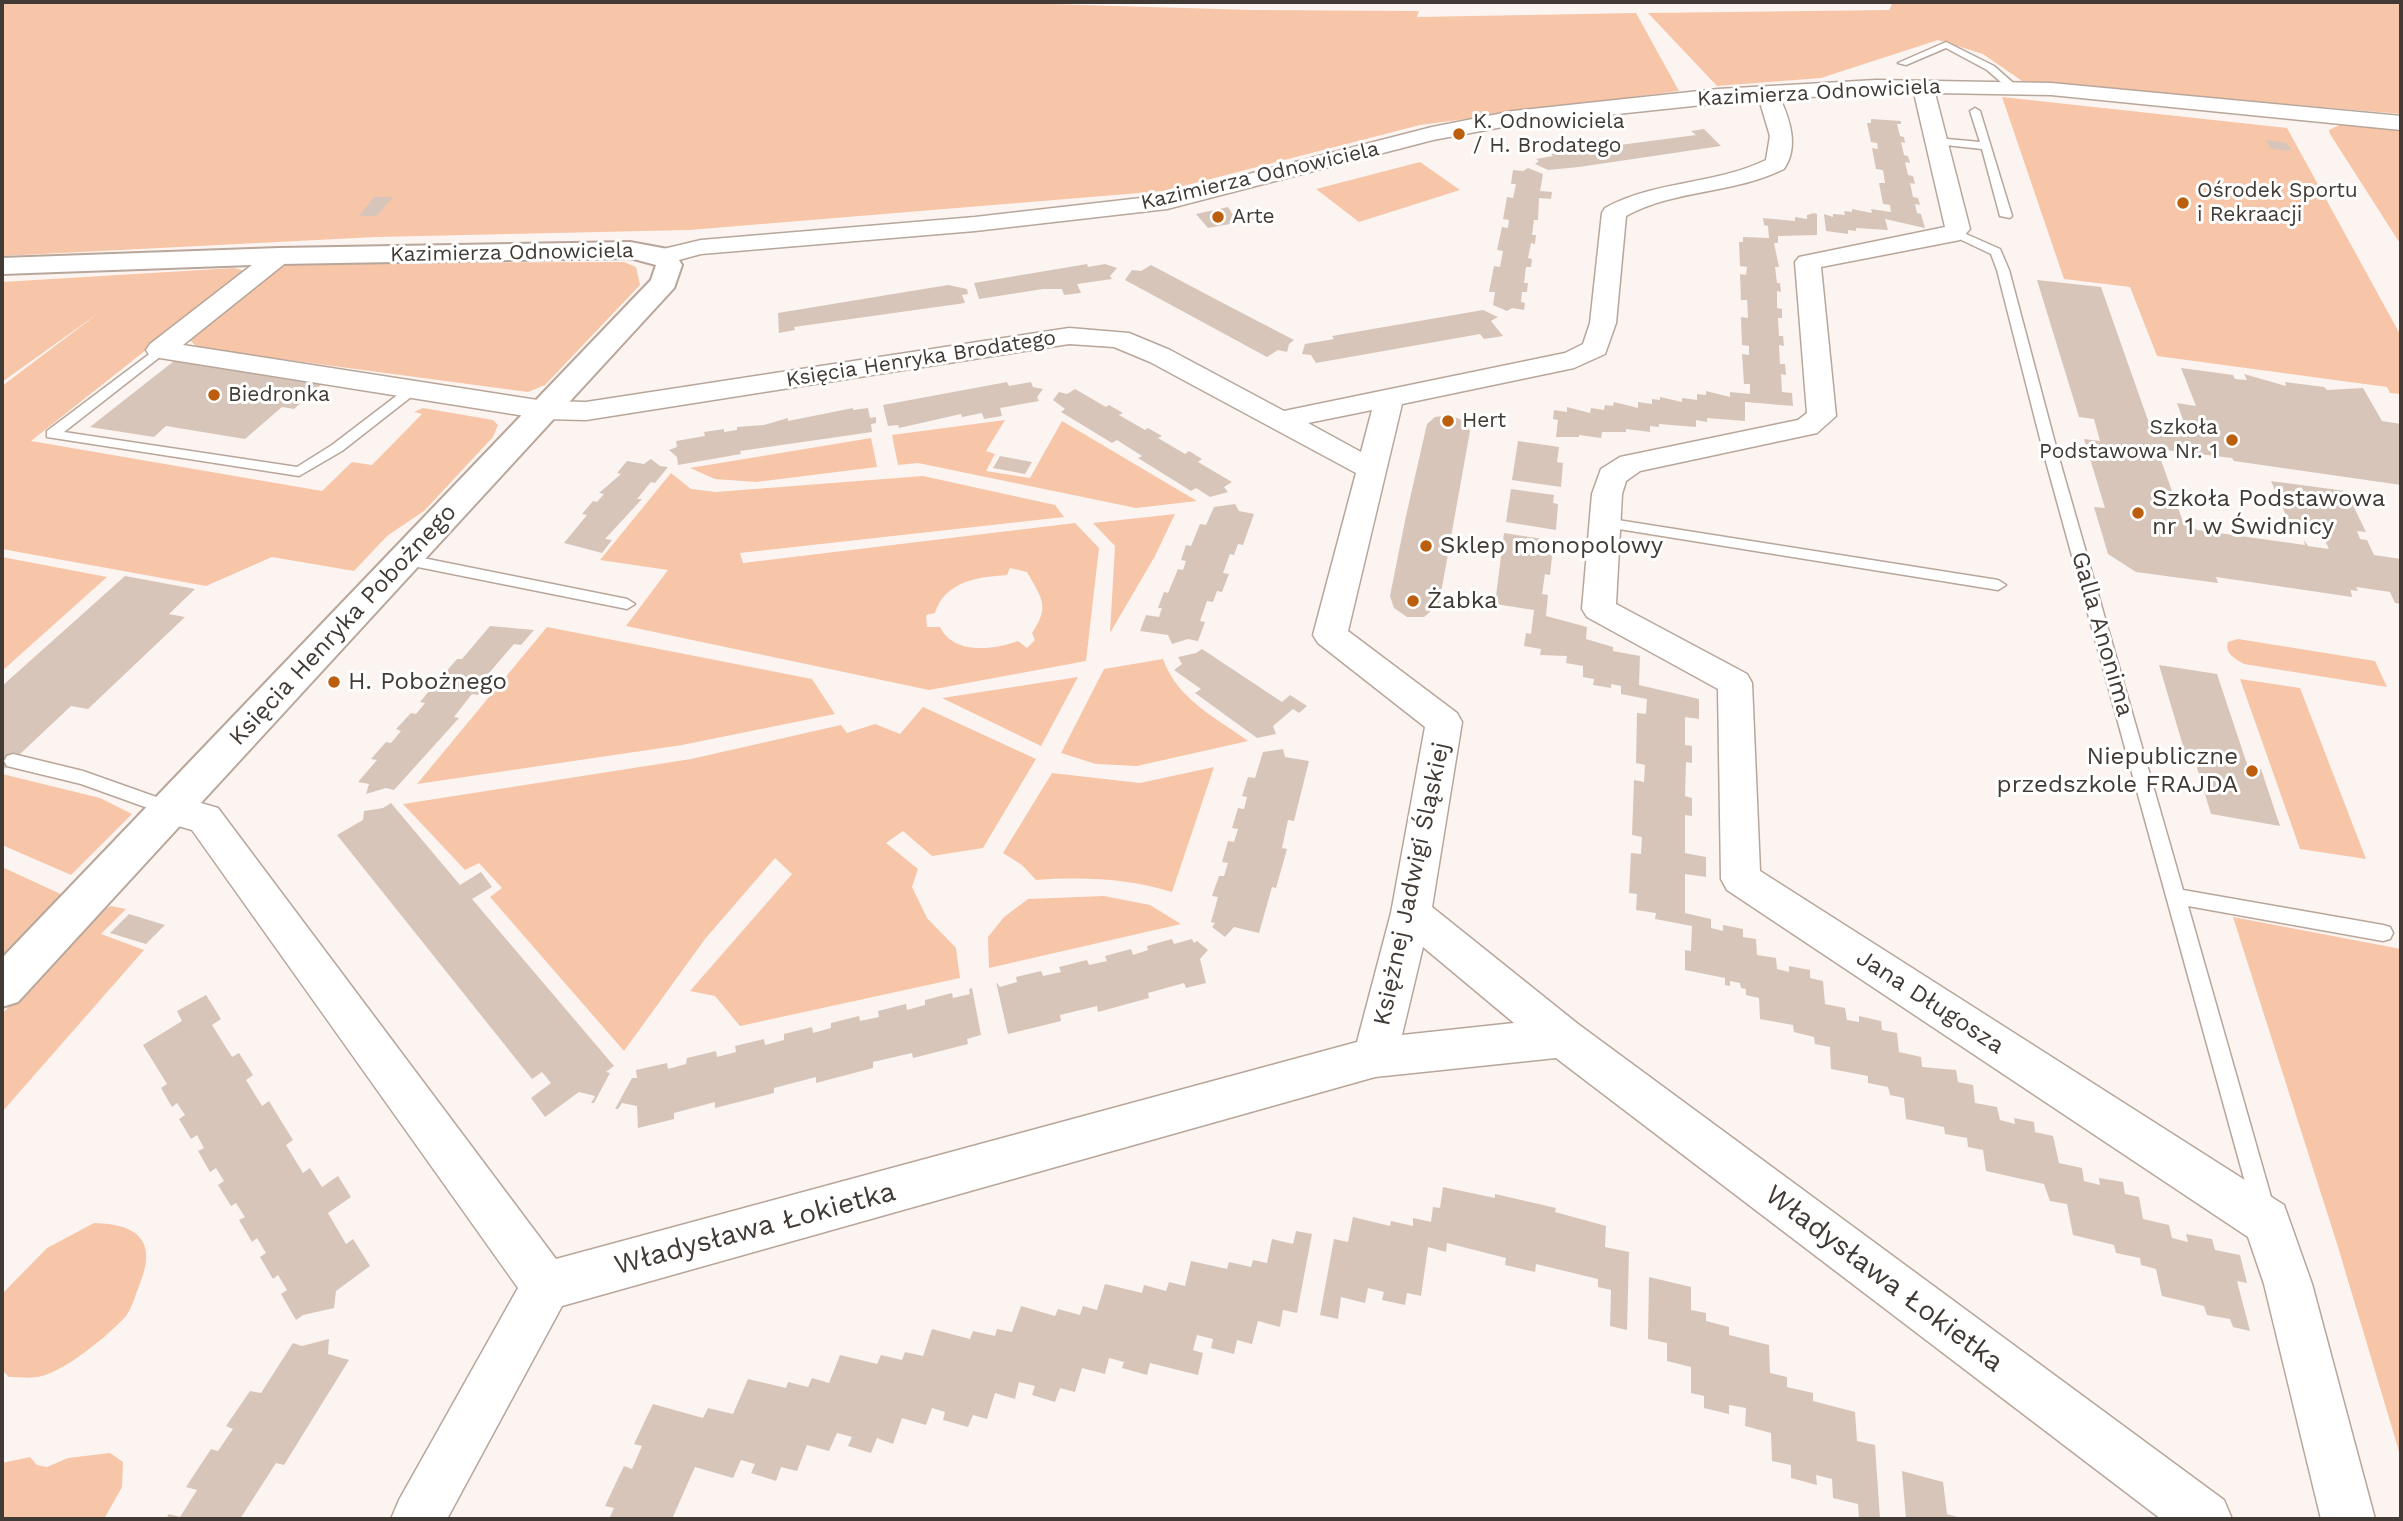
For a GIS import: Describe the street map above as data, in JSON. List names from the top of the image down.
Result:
{
  "streets": {
    "street": [
      "Kazimierza Odnowiciela",
      "Księcia Henryka Brodatego",
      "Księcia Henryka Pobożnego",
      "Księżnej Jadwigi Śląskiej",
      "Jana Długosza",
      "Władysława Łokietka"
    ],
    "lane": ["Galla Anonima"]
  },
  "crossings": [
    ["Kazimierza Odnowiciela", "Księcia Henryka Pobożnego"],
    ["Księcia Henryka Brodatego", "Księcia Henryka Pobożnego"],
    ["Księcia Henryka Brodatego", "Księżnej Jadwigi Śląskiej"],
    ["Galla Anonima", "Jana Długosza"],
    ["Księżnej Jadwigi Śląskiej", "Władysława Łokietka"]
  ],
  "places": [
    "K. Odnowiciela / H. Brodatego",
    "Ośrodek Sportu i Rekraacji",
    "Arte",
    "Biedronka",
    "Hert",
    "Szkoła Podstawowa Nr. 1",
    "Szkoła Podstawowa nr 1 w Świdnicy",
    "Sklep monopolowy",
    "Żabka",
    "H. Pobożnego",
    "Niepubliczne przedszkole FRAJDA"
  ]
}
